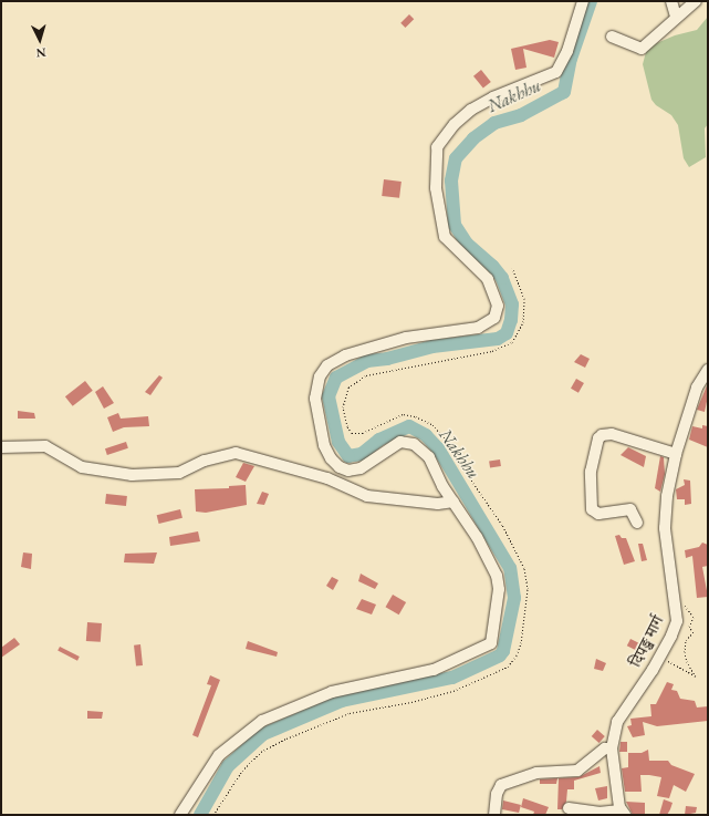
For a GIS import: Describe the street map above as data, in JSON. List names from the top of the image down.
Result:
{
  "streets": {
    "street": ["दिपङ्ख मार्ग"]
  },
  "water": ["Nakhhu"],
  "north": "bottom"
}
